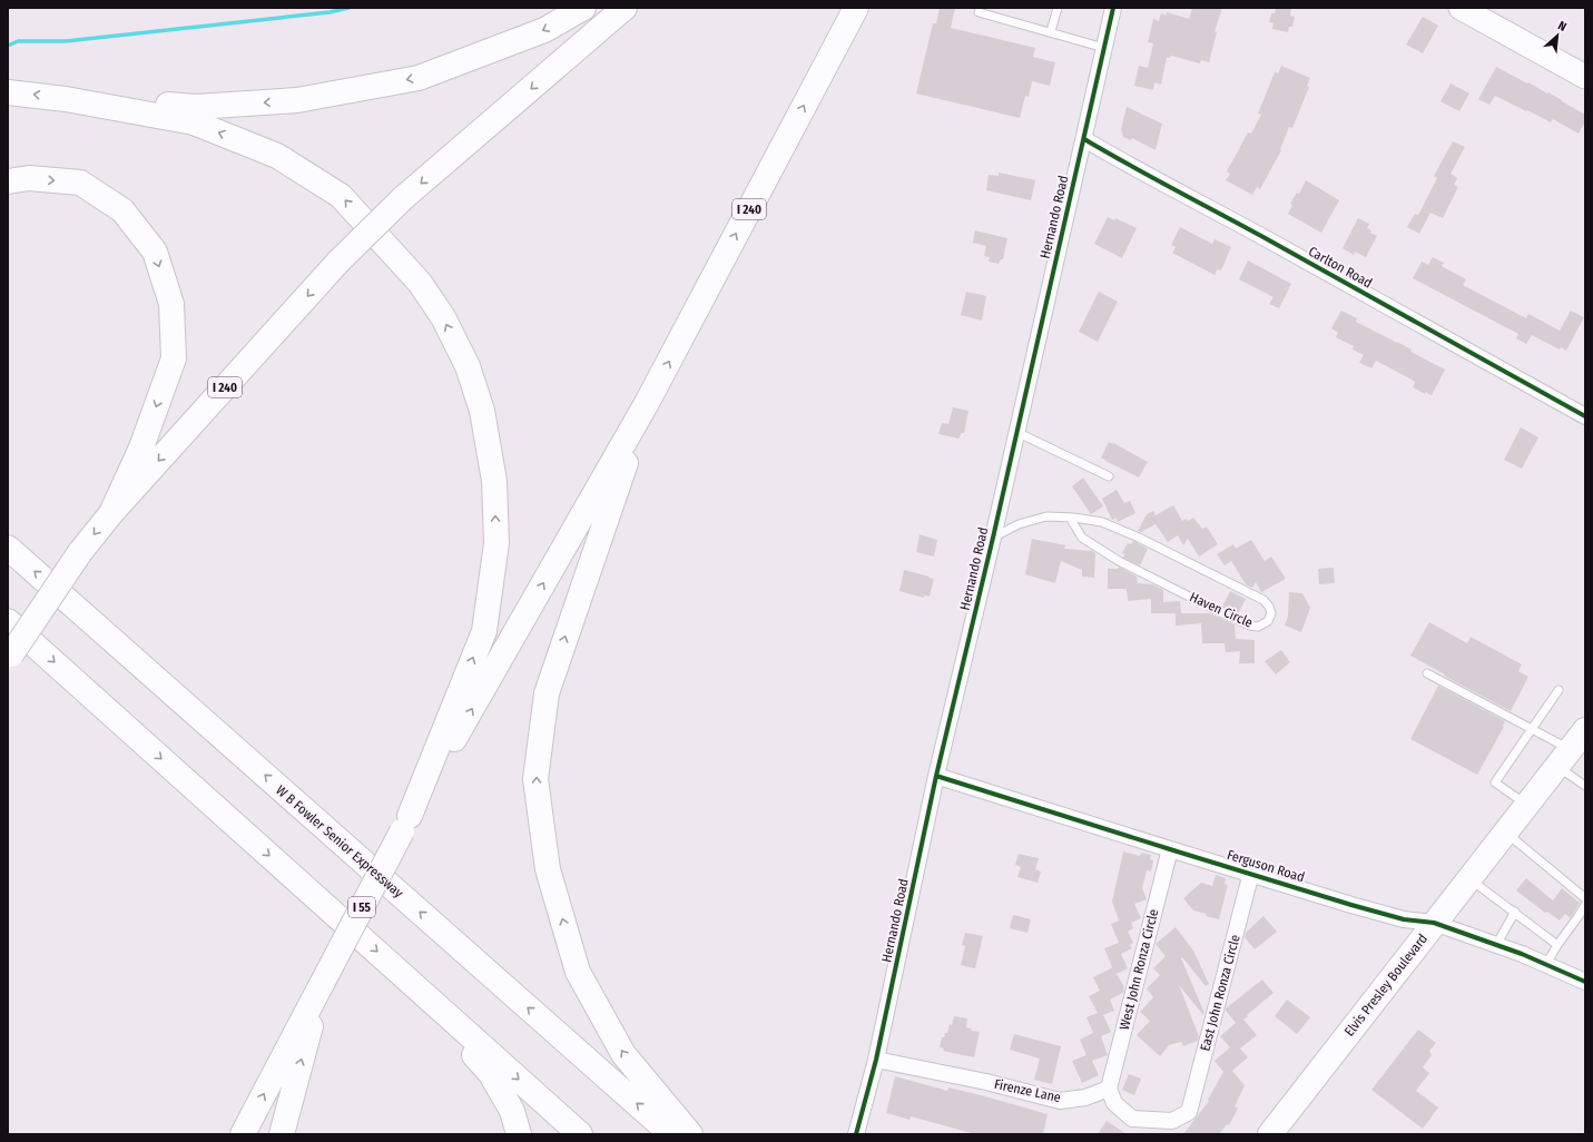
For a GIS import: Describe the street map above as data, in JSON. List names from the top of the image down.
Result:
{
  "streets": {
    "main road": [
      "I 240",
      "W B Fowler Senior Expressway",
      "I 55",
      "Elvis Presley Boulevard"
    ],
    "street": [
      "Hernando Road",
      "Carlton Road",
      "Ferguson Road",
      "West John Ronza Circle",
      "East John Ronza Circle",
      "Firenze Lane"
    ],
    "lane": ["Haven Circle"]
  },
  "crossings": [
    ["Hernando Road", "Carlton Road"],
    ["Hernando Road", "Haven Circle"],
    ["Hernando Road", "Ferguson Road"],
    ["Hernando Road", "Firenze Lane"],
    ["Ferguson Road", "West John Ronza Circle"],
    ["Ferguson Road", "Elvis Presley Boulevard"],
    ["Ferguson Road", "East John Ronza Circle"],
    ["West John Ronza Circle", "East John Ronza Circle"],
    ["West John Ronza Circle", "Firenze Lane"],
    ["East John Ronza Circle", "Firenze Lane"]
  ],
  "north": "top right"
}
